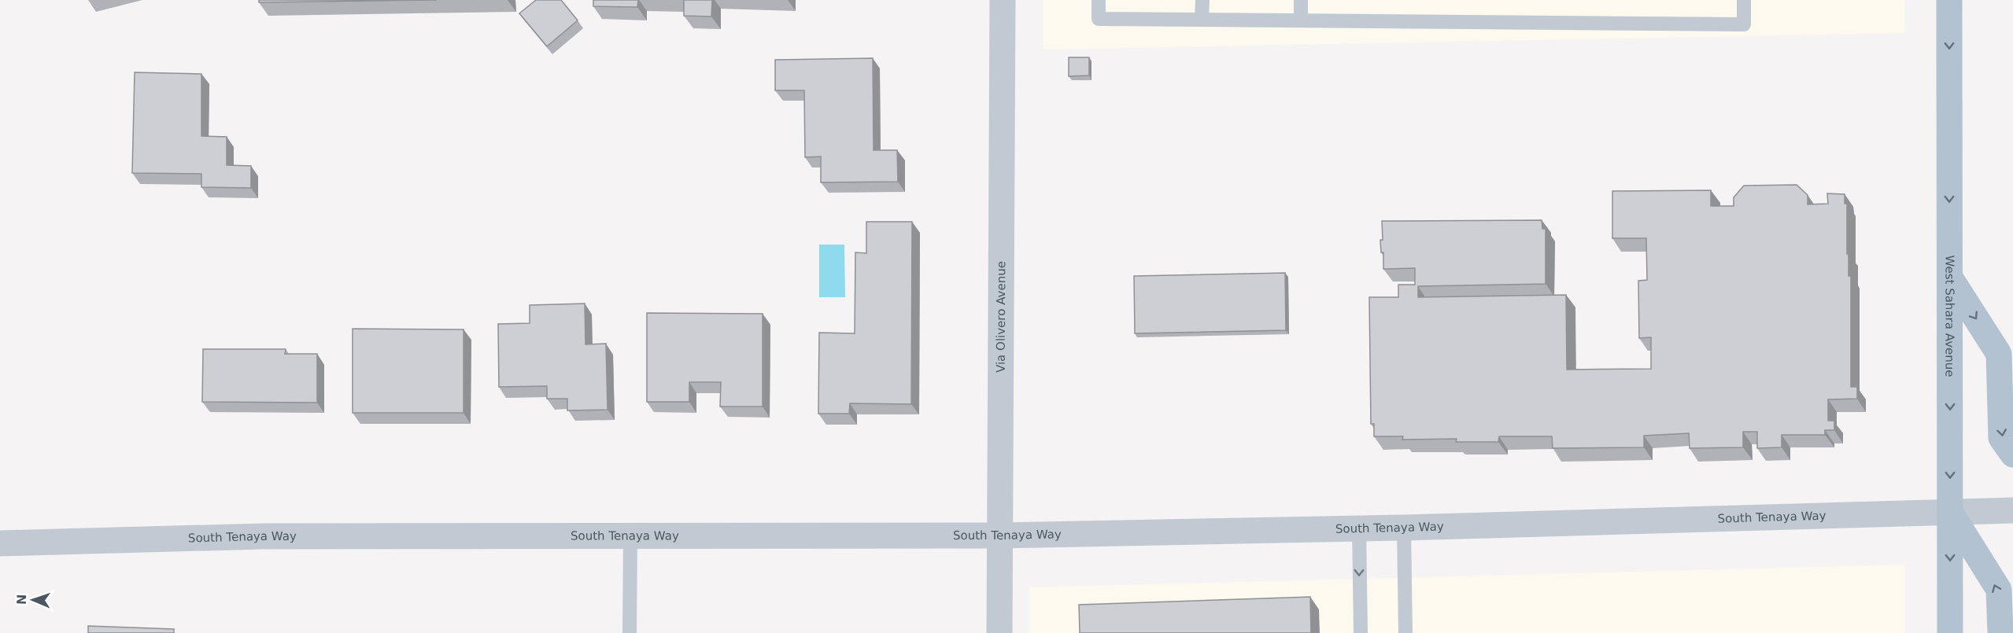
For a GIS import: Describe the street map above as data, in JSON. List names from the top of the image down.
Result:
{
  "streets": {
    "main road": ["West Sahara Avenue"],
    "street": ["Via Olivero Avenue", "South Tenaya Way"]
  },
  "crossings": [
    ["Via Olivero Avenue", "South Tenaya Way"],
    ["West Sahara Avenue", "South Tenaya Way"]
  ],
  "north": "left"
}
